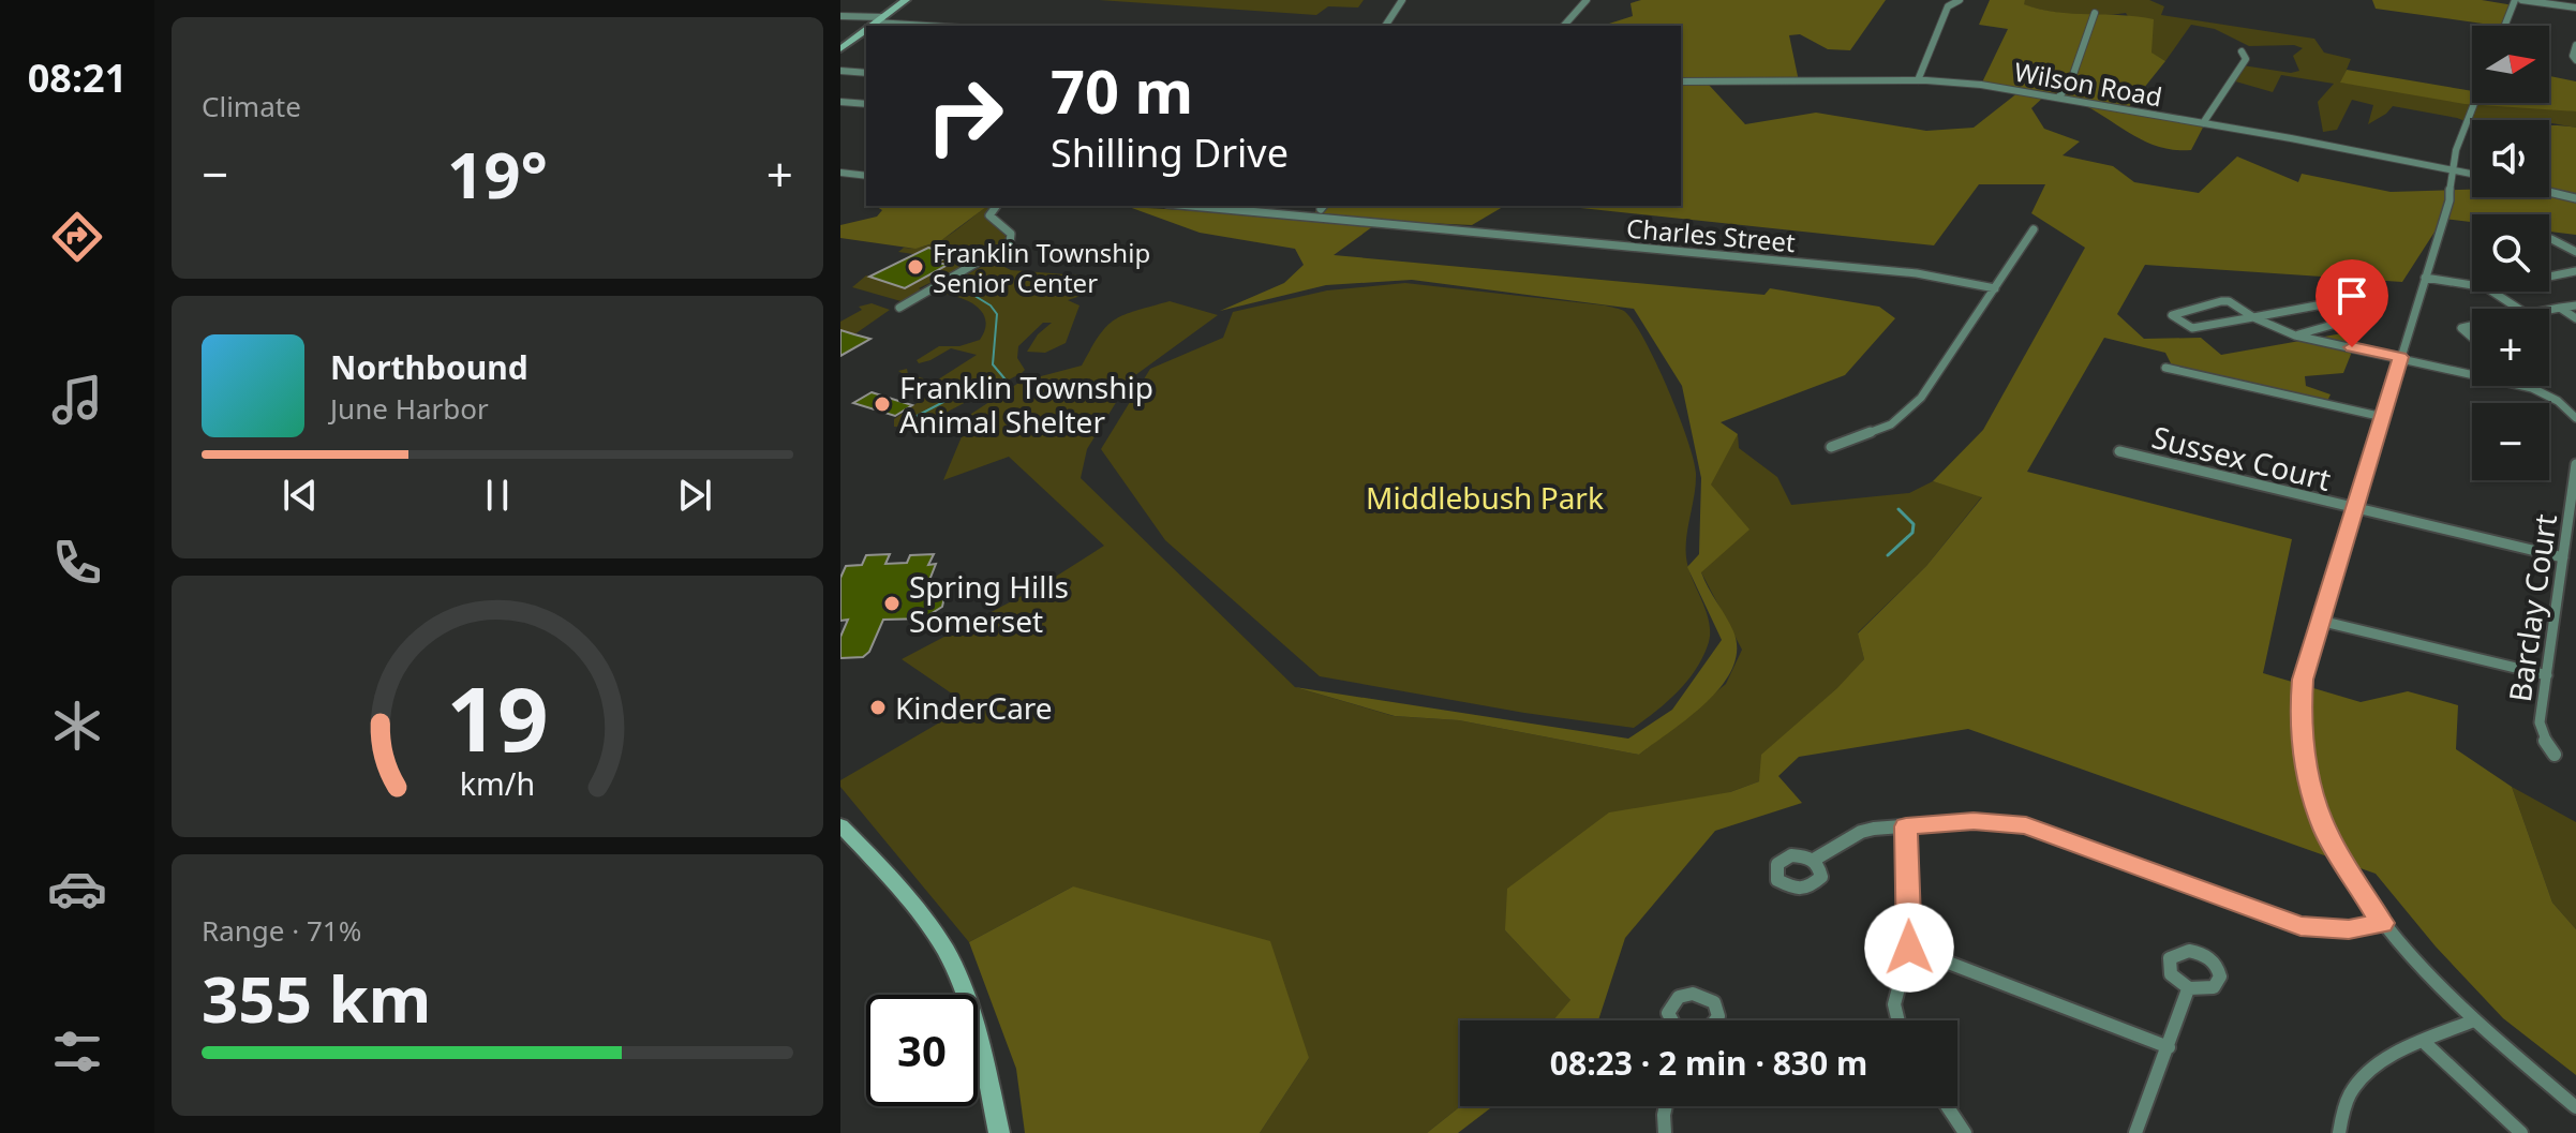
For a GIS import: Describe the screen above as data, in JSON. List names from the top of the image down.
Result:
{
  "streets": {
    "street": [
      "Wilson Road",
      "Charles Street",
      "Sussex Court",
      "Barclay Court"
    ]
  },
  "crossings": [
    ["Sussex Court", "Barclay Court"]
  ],
  "parks": ["Middlebush Park"],
  "places": [
    "Franklin Township Senior Center",
    "Franklin Township Animal Shelter",
    "Spring Hills Somerset",
    "KinderCare"
  ],
  "north": "right",
  "page": {
    "tabs": "08:21",
    "tile": [
      "Climate",
      ["Range · 71%", "355 km"]
    ],
    "map_buttons": ["+", "−"],
    "turn": ["70 m", "Shilling Drive"],
    "heat": ["−", "19°", "+"],
    "song": ["Northbound", "June Harbor"],
    "limit": "30",
    "trip": "08:23 · 2 min · 830 m",
    "gauge": ["19", "km/h"]
  }
}
